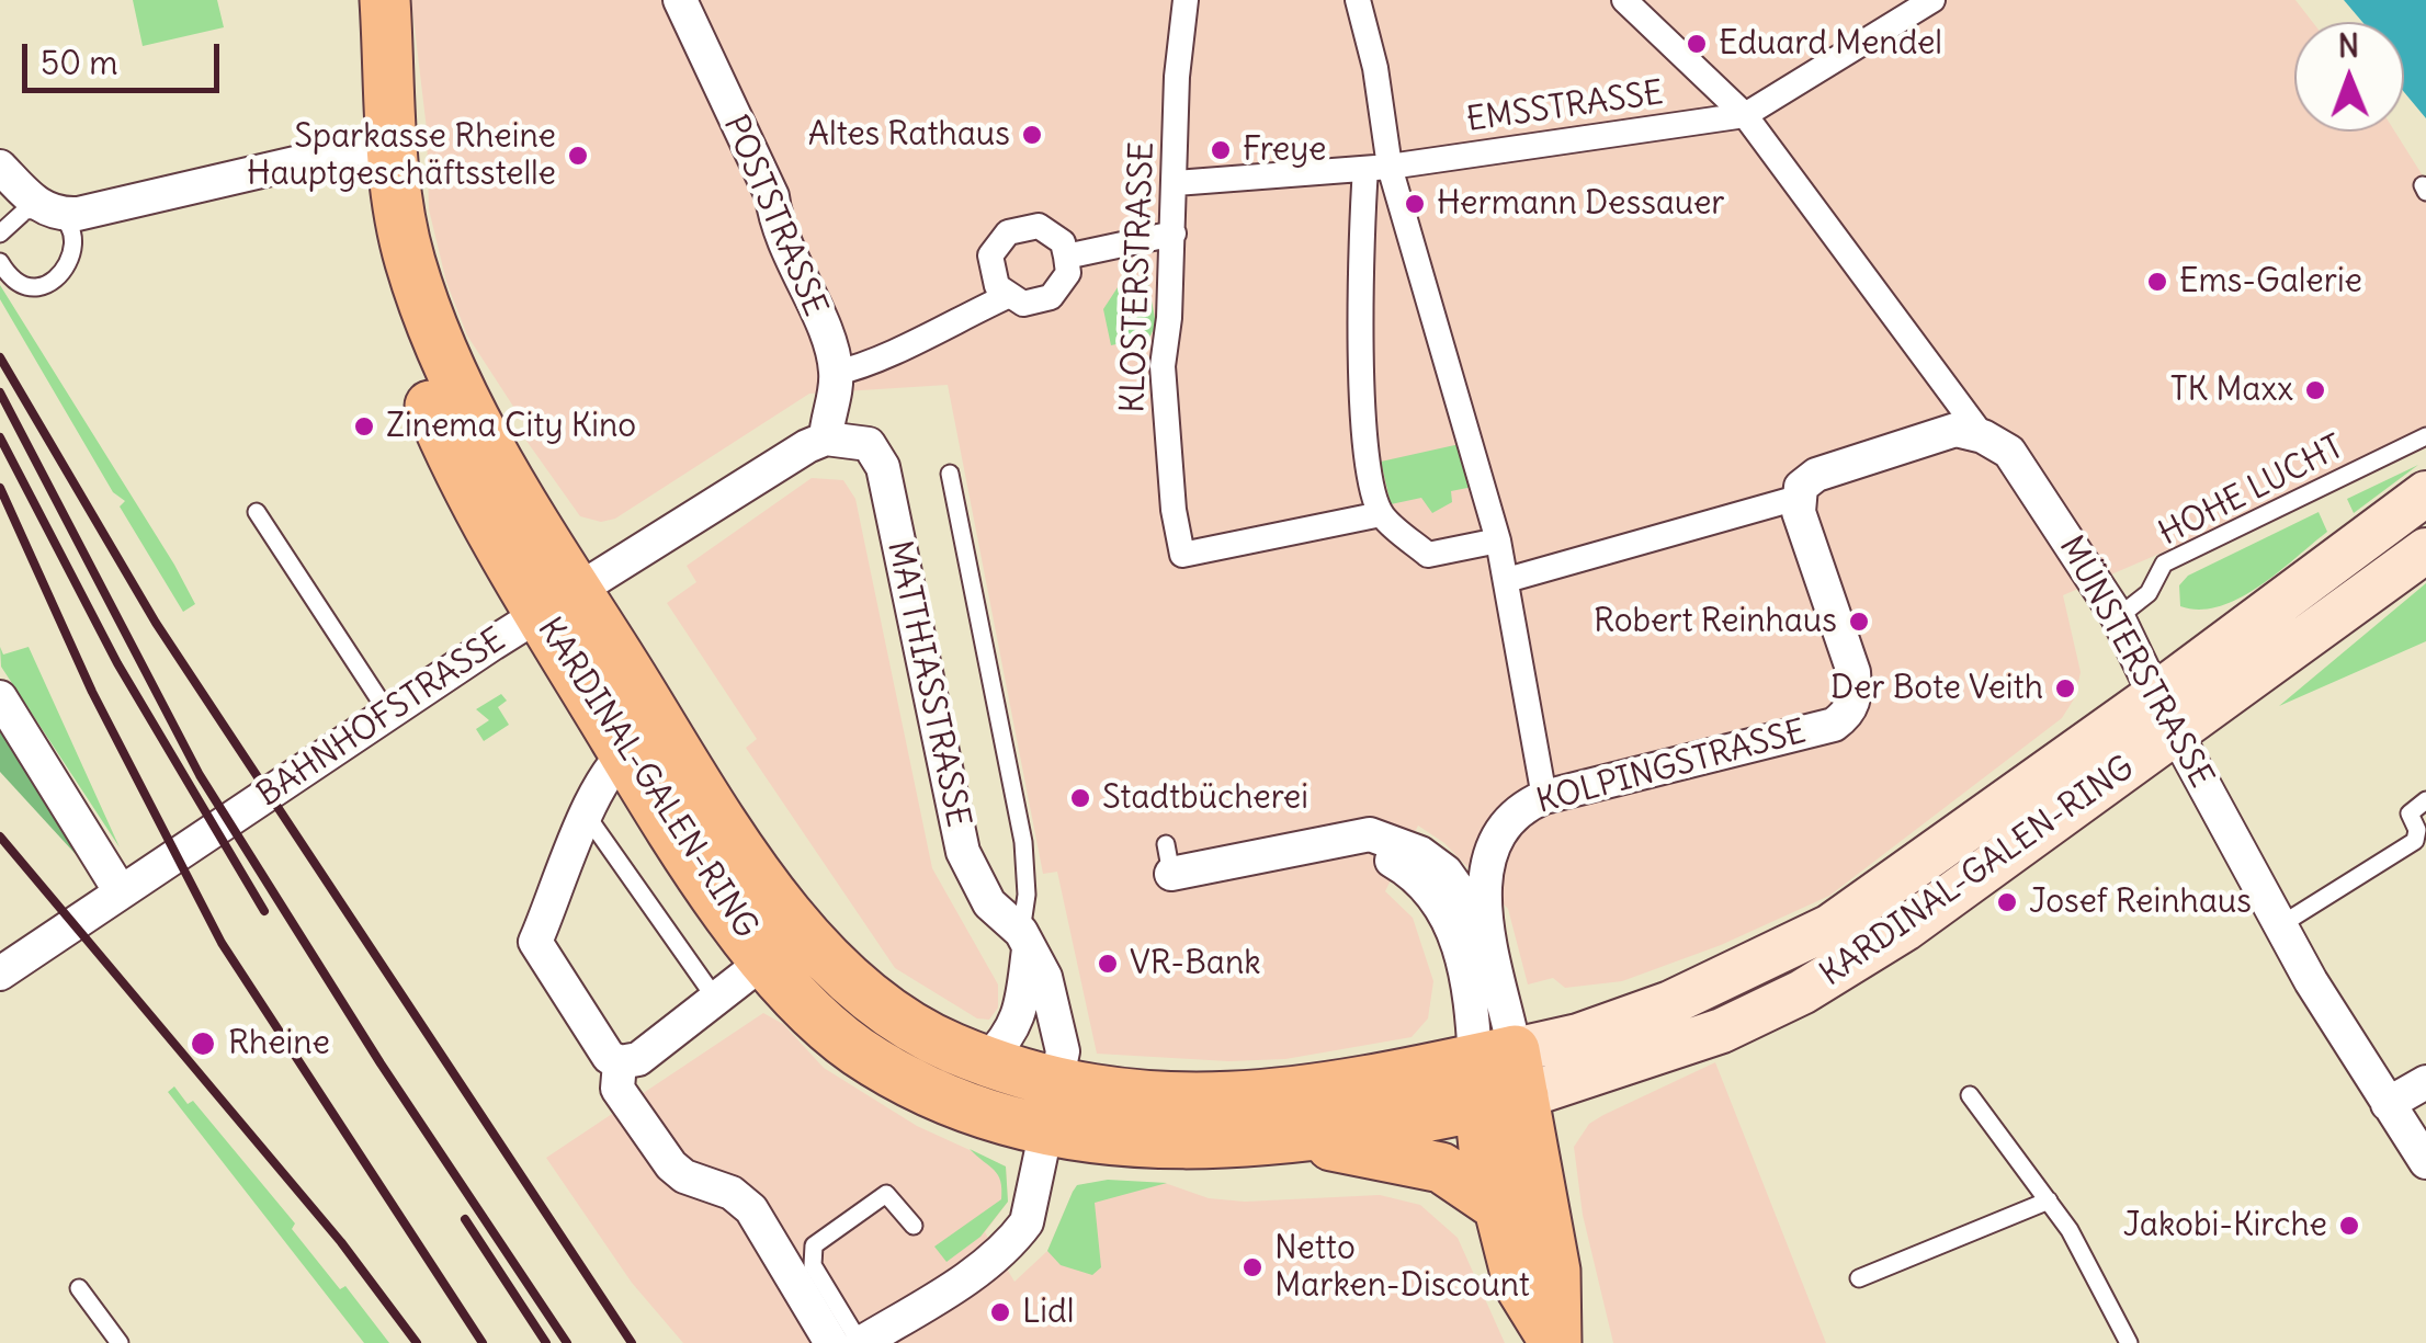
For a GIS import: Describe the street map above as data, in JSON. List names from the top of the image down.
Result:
{
  "streets": {
    "main road": ["KARDINAL-GALEN-RING"],
    "street": [
      "EMSSTRASSE",
      "POSTSTRASSE",
      "KLOSTERSTRASSE",
      "MÜNSTERSTRASSE",
      "MATTHIASSTRASSE",
      "BAHNHOFSTRASSE",
      "KOLPINGSTRASSE"
    ],
    "lane": ["HOHE LUCHT"]
  },
  "crossings": [
    ["EMSSTRASSE", "KLOSTERSTRASSE"],
    ["EMSSTRASSE", "MÜNSTERSTRASSE"],
    ["POSTSTRASSE", "MATTHIASSTRASSE"],
    ["POSTSTRASSE", "BAHNHOFSTRASSE"],
    ["HOHE LUCHT", "MÜNSTERSTRASSE"],
    ["MÜNSTERSTRASSE", "KARDINAL-GALEN-RING"],
    ["MATTHIASSTRASSE", "BAHNHOFSTRASSE"],
    ["MATTHIASSTRASSE", "KARDINAL-GALEN-RING"],
    ["BAHNHOFSTRASSE", "KARDINAL-GALEN-RING"],
    ["KOLPINGSTRASSE", "KARDINAL-GALEN-RING"]
  ],
  "places": [
    "Eduard Mendel",
    "Altes Rathaus",
    "Freye",
    "Sparkasse Rheine Hauptgeschäftsstelle",
    "Hermann Dessauer",
    "Ems-Galerie",
    "TK Maxx",
    "Zinema City Kino",
    "Robert Reinhaus",
    "Der Bote Veith",
    "Stadtbücherei",
    "Josef Reinhaus",
    "VR-Bank",
    "Rheine",
    "Jakobi-Kirche",
    "Netto Marken-Discount",
    "Lidl"
  ],
  "scale_bar": "50 m",
  "north": "top"
}
